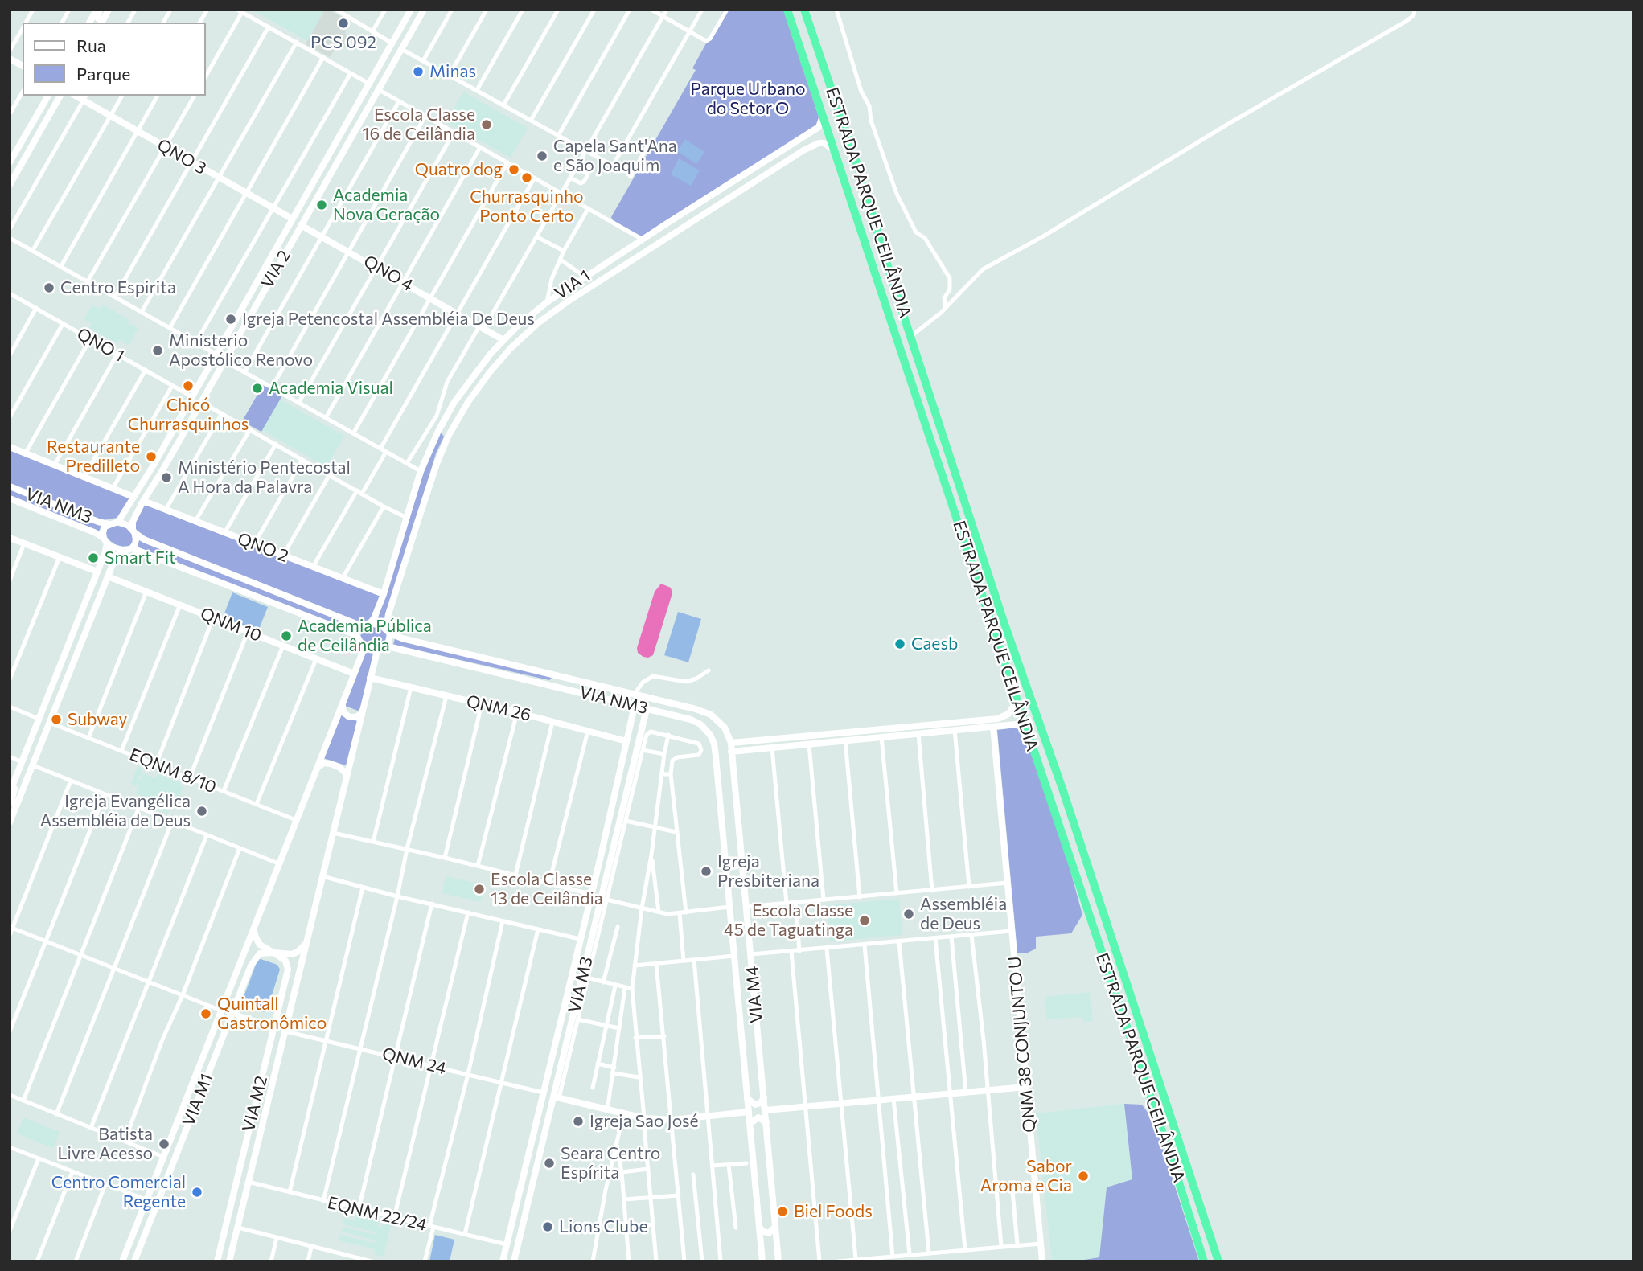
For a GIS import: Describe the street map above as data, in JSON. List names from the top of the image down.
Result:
{
  "streets": {
    "highway": ["ESTRADA PARQUE CEILÂNDIA"],
    "main road": [
      "QNO 3",
      "VIA 2",
      "QNO 4",
      "VIA 1",
      "VIA NM3",
      "QNO 2",
      "QNM 10",
      "QNM 26",
      "VIA M3",
      "VIA M4",
      "QNM 38 CONJUNTO U",
      "VIA M1",
      "VIA M2"
    ],
    "street": [
      "QNO 1",
      "EQNM 8/10",
      "QNM 24",
      "EQNM 22/24"
    ]
  },
  "crossings": [
    ["QNO 3", "VIA 2"],
    ["ESTRADA PARQUE CEILÂNDIA", "VIA 1"],
    ["VIA 2", "QNO 4"],
    ["VIA 2", "QNO 1"],
    ["VIA 2", "VIA NM3"],
    ["VIA 2", "QNO 2"],
    ["QNO 4", "VIA 1"],
    ["VIA 1", "VIA NM3"],
    ["VIA 1", "QNO 2"],
    ["VIA NM3", "VIA M3"],
    ["VIA NM3", "VIA M4"],
    ["QNM 26", "VIA M3"]
  ],
  "parks": ["Parque Urbano do Setor O"],
  "places": [
    "PCS 092",
    "Minas",
    "Escola Classe 16 de Ceilândia",
    "Capela Sant'Ana e São Joaquim",
    "Quatro dog",
    "Churrasquinho Ponto Certo",
    "Academia Nova Geração",
    "Centro Espirita",
    "Igreja Petencostal Assembléia De Deus",
    "Ministerio Apostólico Renovo",
    "Chicó Churrasquinhos",
    "Academia Visual",
    "Restaurante Predilleto",
    "Ministério Pentecostal A Hora da Palavra",
    "Smart Fit",
    "Academia Pública de Ceilândia",
    "Caesb",
    "Subway",
    "Igreja Evangélica Assembléia de Deus",
    "Igreja Presbiteriana",
    "Escola Classe 13 de Ceilândia",
    "Assembléia de Deus",
    "Escola Classe 45 de Taguatinga",
    "Quintall Gastronômico",
    "Igreja Sao José",
    "Batista Livre Acesso",
    "Seara Centro Espírita",
    "Sabor Aroma e Cia",
    "Centro Comercial Regente",
    "Biel Foods",
    "Lions Clube"
  ],
  "legend": ["Rua", "Parque"]
}
